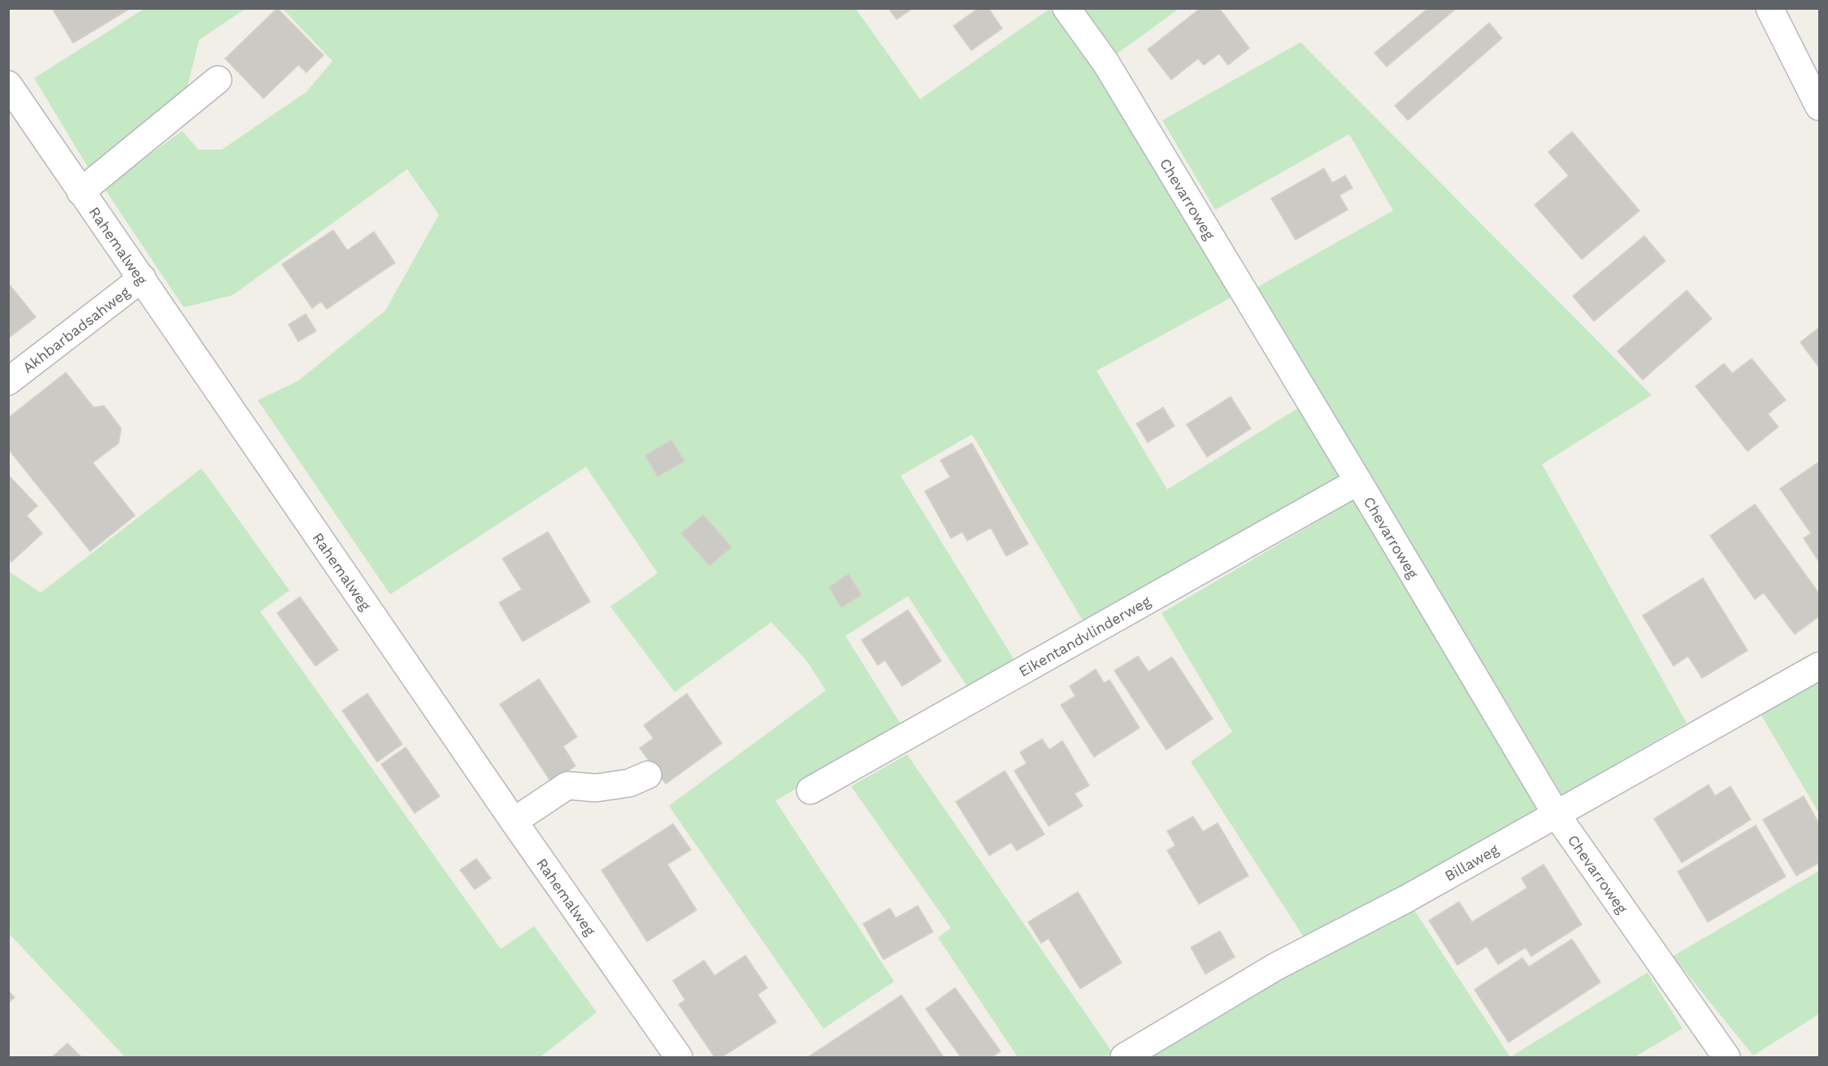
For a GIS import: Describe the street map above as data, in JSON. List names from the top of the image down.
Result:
{
  "streets": {
    "street": [
      "Chevarroweg",
      "Rahemalweg",
      "Akhbarbadsahweg",
      "Eikentandvlinderweg",
      "Billaweg"
    ]
  },
  "crossings": [
    ["Chevarroweg", "Eikentandvlinderweg"],
    ["Chevarroweg", "Billaweg"],
    ["Rahemalweg", "Akhbarbadsahweg"]
  ]
}
